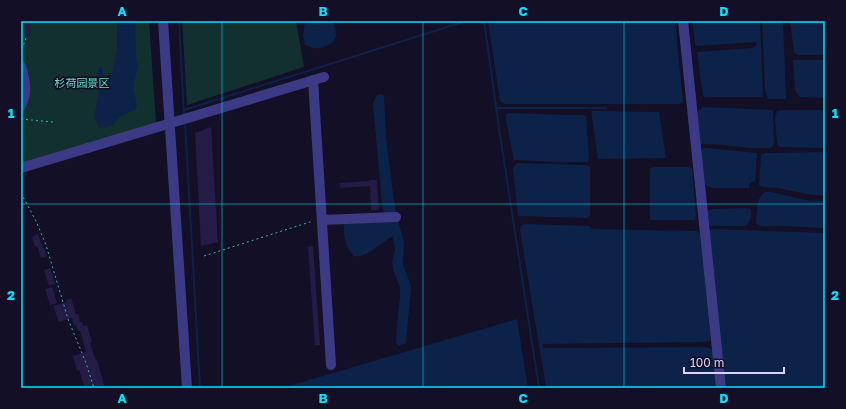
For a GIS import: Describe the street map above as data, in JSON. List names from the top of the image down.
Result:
{
  "parks": ["杉荷园景区"],
  "scale_bar": "100 m",
  "grid": {
    "columns": [
      "A",
      "B",
      "C",
      "D"
    ],
    "rows": ["1", "2"]
  }
}
